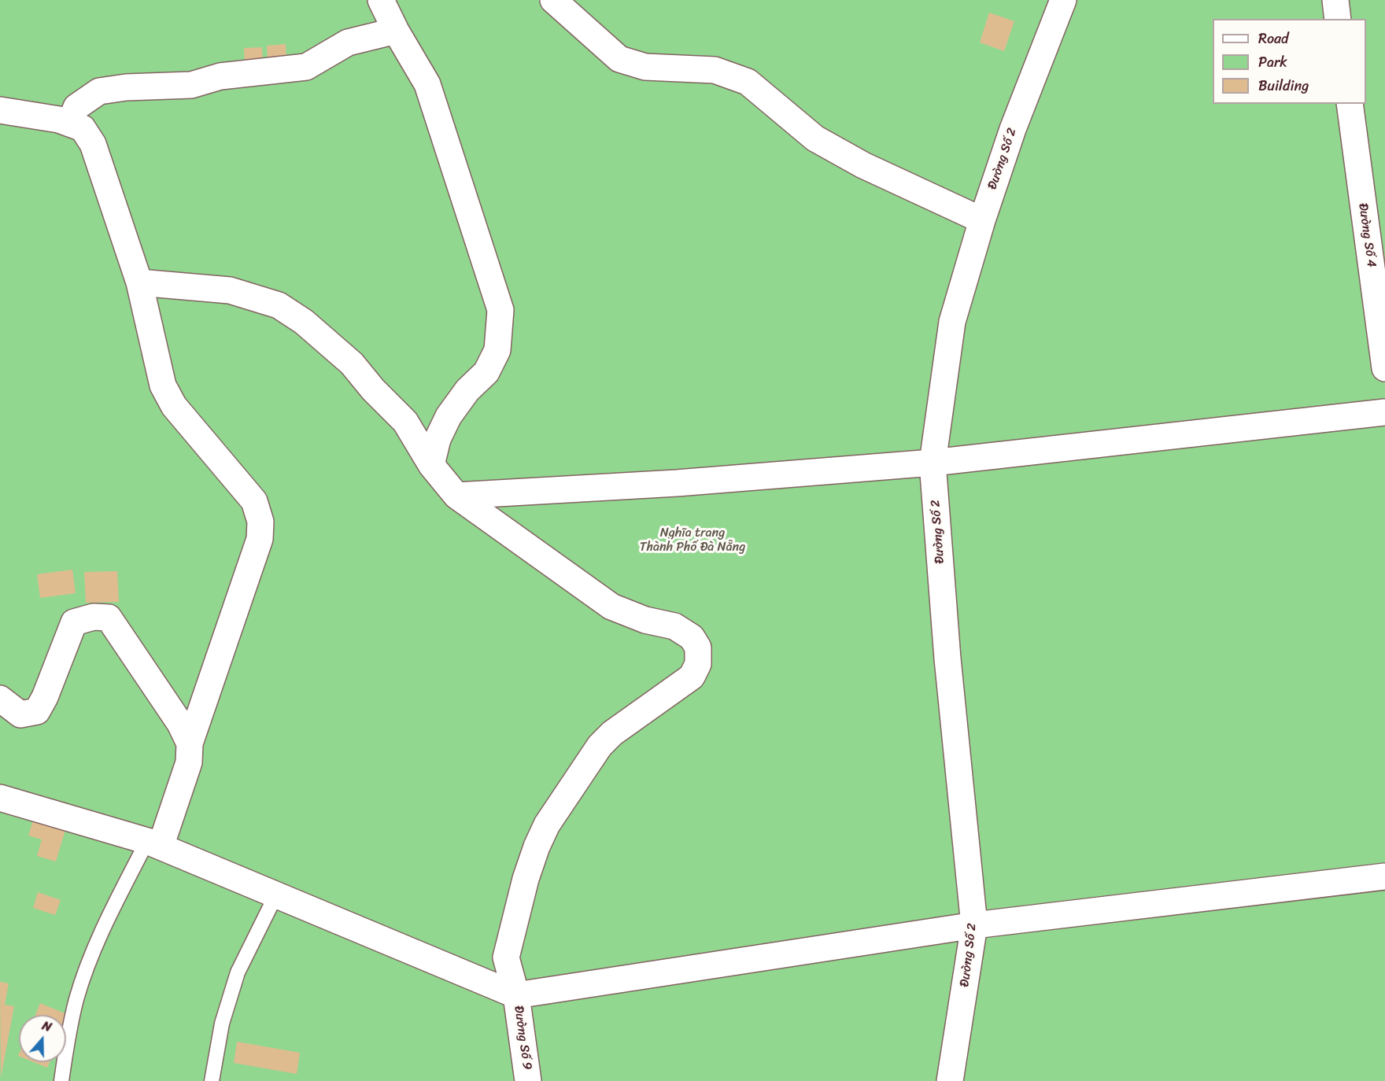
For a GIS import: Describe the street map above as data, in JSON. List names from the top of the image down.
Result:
{
  "streets": {
    "street": ["Đường Số 2", "Đường Số 4", "Đường Số 9"]
  },
  "parks": ["Nghĩa trang Thành Phố Đà Nẵng"],
  "legend": ["Road", "Park", "Building"],
  "north": "top"
}
